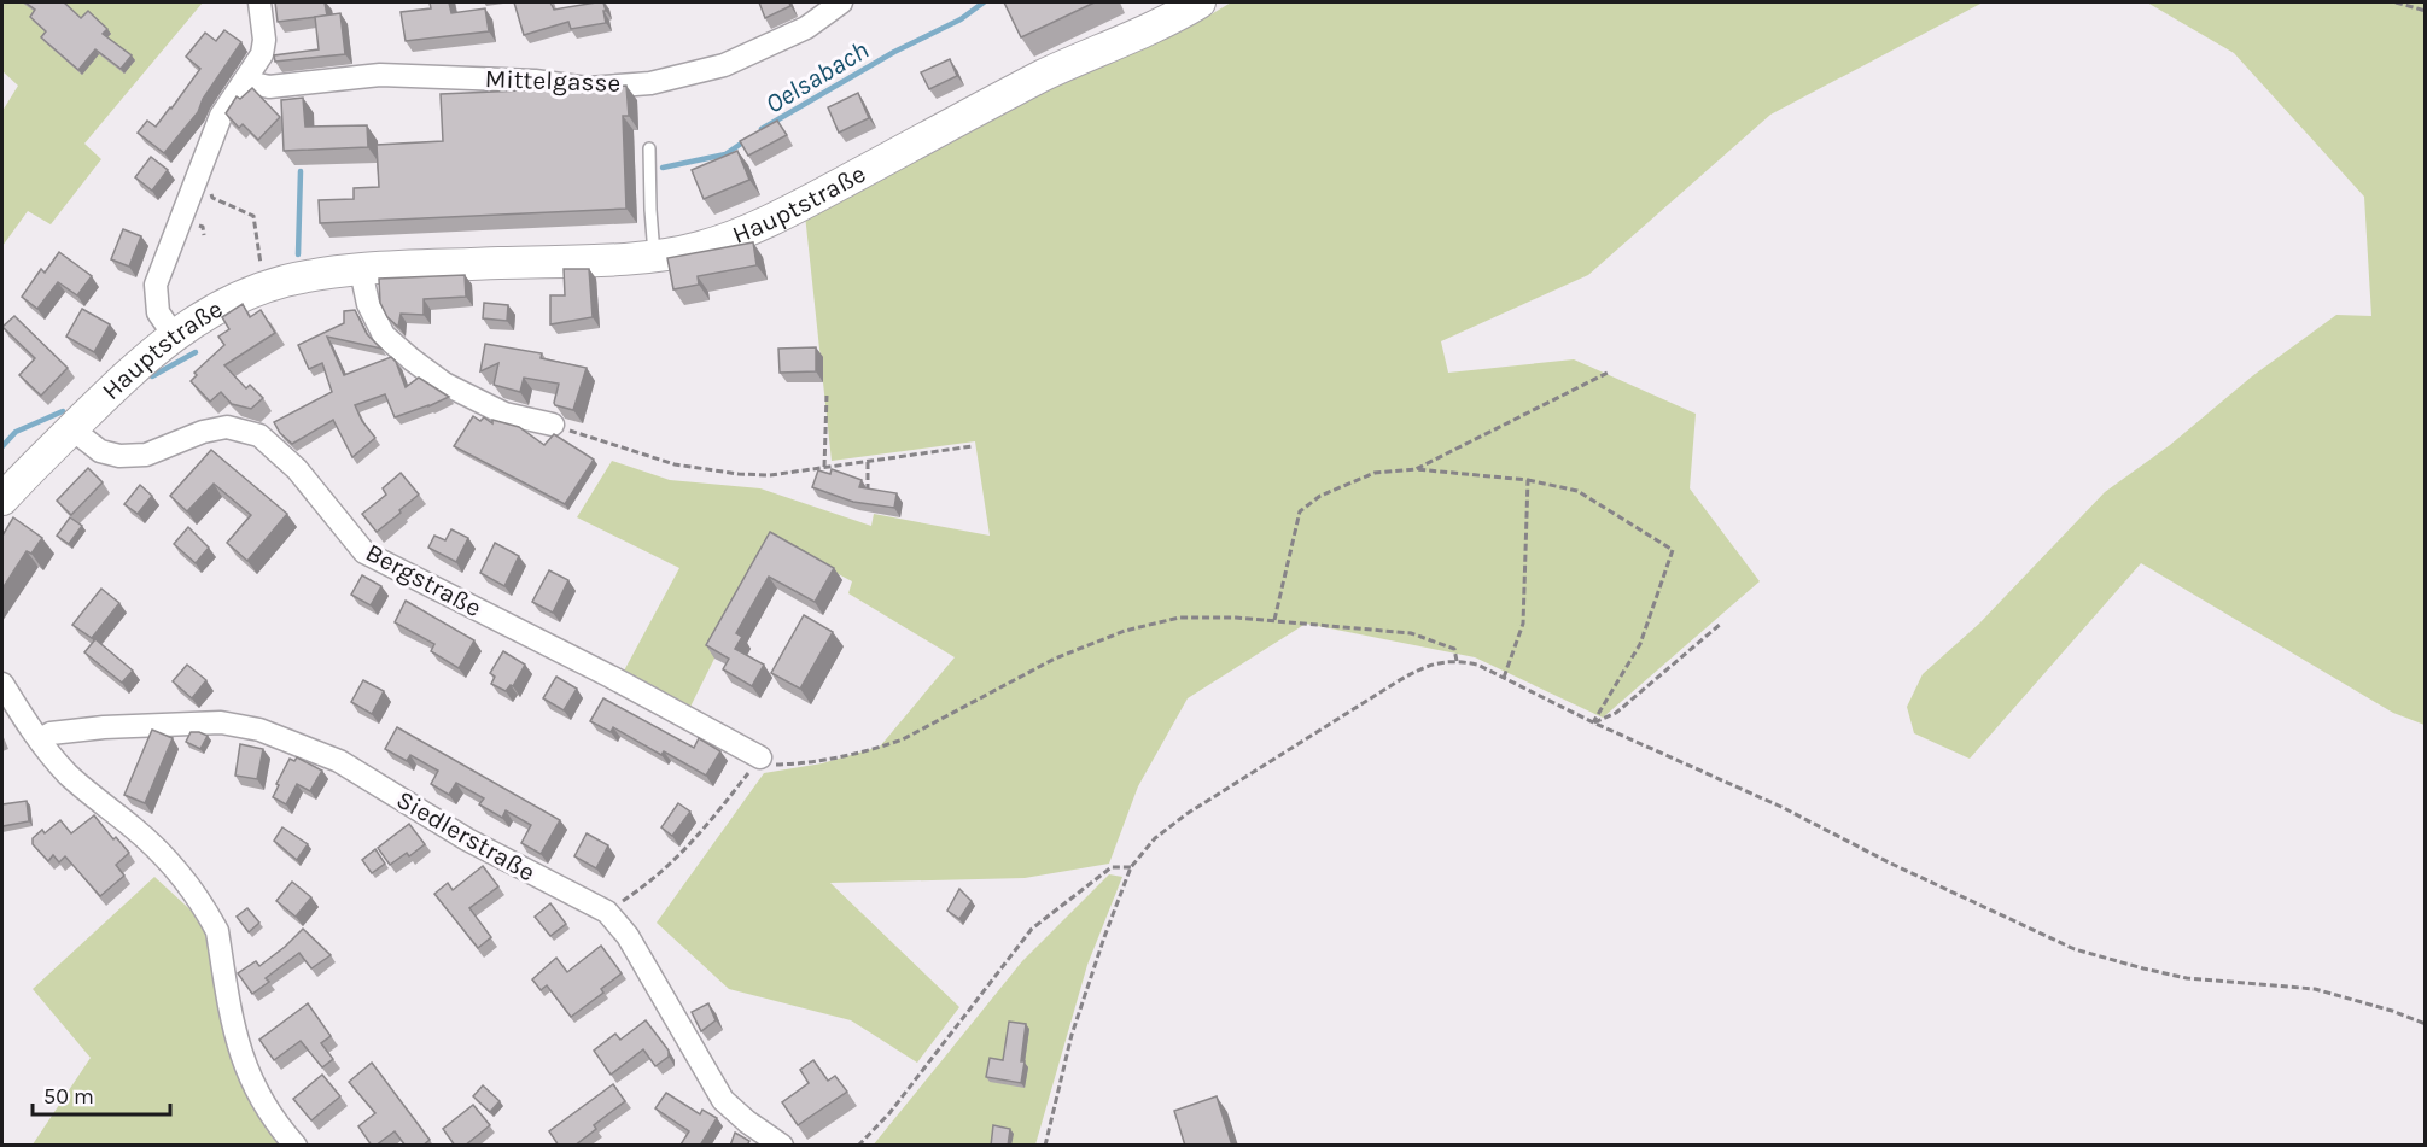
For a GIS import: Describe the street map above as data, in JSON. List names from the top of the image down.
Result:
{
  "streets": {
    "main road": ["Hauptstraße"],
    "street": ["Mittelgasse", "Bergstraße", "Siedlerstraße"]
  },
  "crossings": [
    ["Hauptstraße", "Bergstraße"]
  ],
  "water": ["Oelsabach"],
  "scale_bar": "50 m"
}
